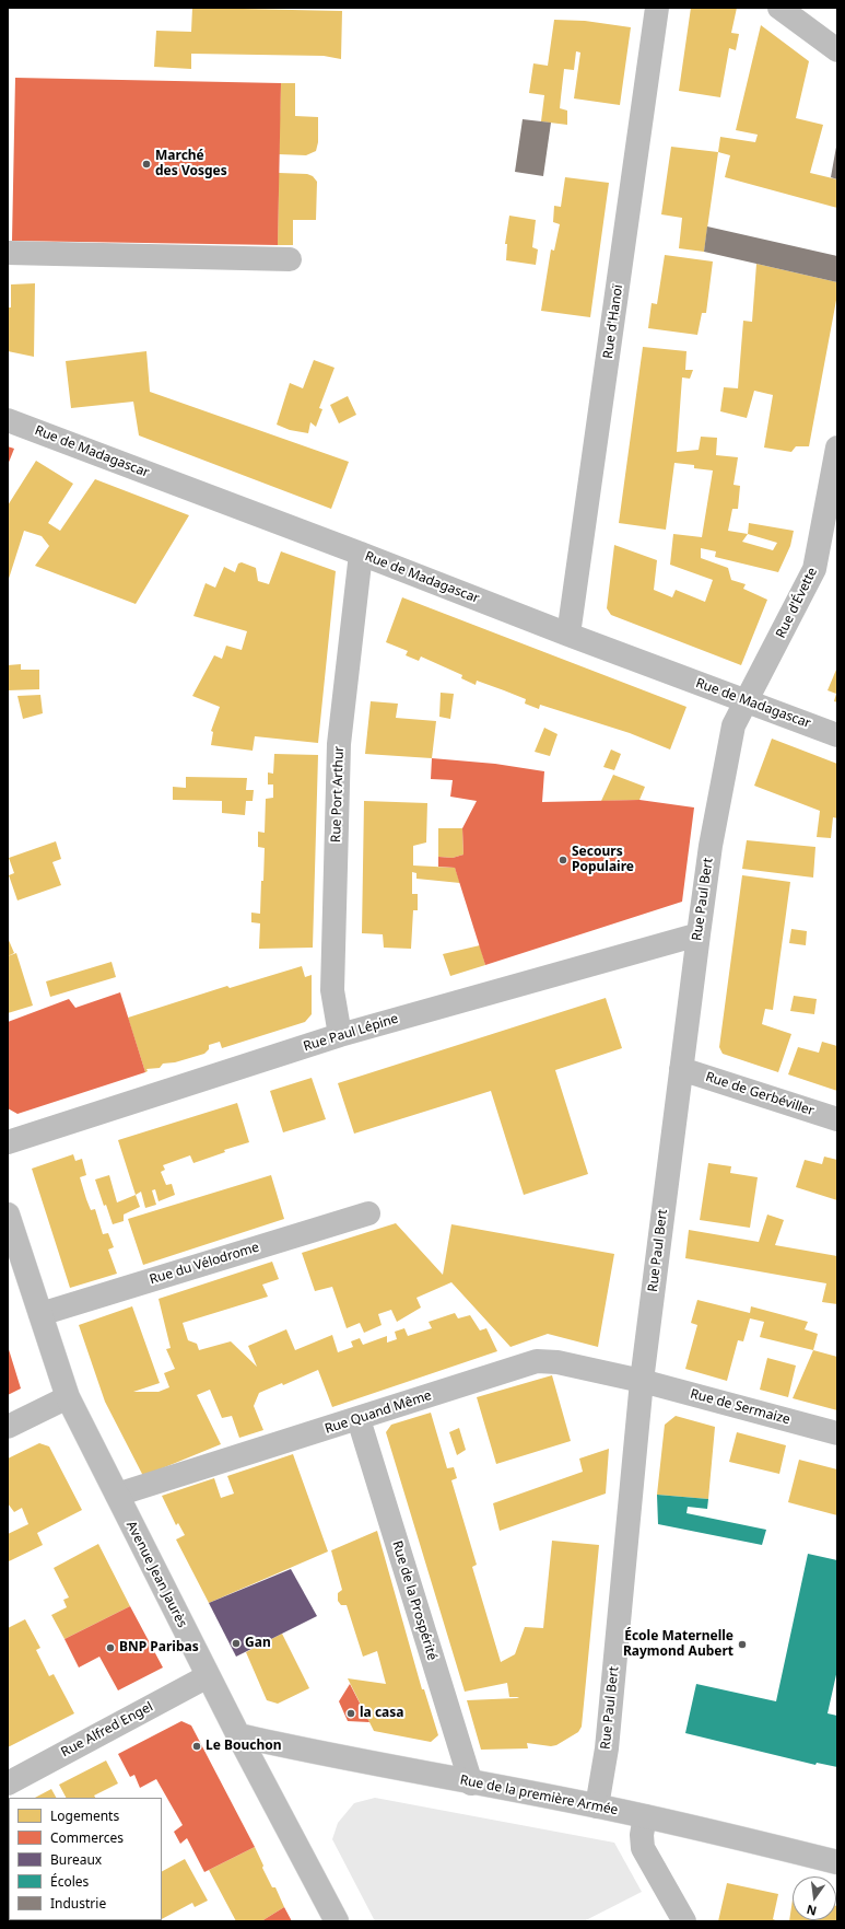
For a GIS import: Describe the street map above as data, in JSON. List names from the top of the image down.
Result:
{
  "streets": {
    "street": [
      "Rue d'Hanoï",
      "Rue de Madagascar",
      "Rue d'Évette",
      "Rue Port Arthur",
      "Rue Paul Bert",
      "Rue Paul Lépine",
      "Rue de Gerbéviller",
      "Rue du Vélodrome",
      "Rue de Sermaize",
      "Rue Quand Même",
      "Avenue Jean Jaurès",
      "Rue de la Prospérité",
      "Rue Alfred Engel",
      "Rue de la première Armée"
    ]
  },
  "crossings": [
    ["Rue d'Hanoï", "Rue de Madagascar"],
    ["Rue de Madagascar", "Rue d'Évette"],
    ["Rue de Madagascar", "Rue Port Arthur"],
    ["Rue de Madagascar", "Rue Paul Bert"],
    ["Rue d'Évette", "Rue Paul Bert"],
    ["Rue Port Arthur", "Rue Paul Lépine"],
    ["Rue Paul Bert", "Rue Paul Lépine"],
    ["Rue Paul Bert", "Rue de Gerbéviller"],
    ["Rue Paul Bert", "Rue de Sermaize"],
    ["Rue Paul Bert", "Rue Quand Même"],
    ["Rue Paul Bert", "Rue de la première Armée"],
    ["Rue du Vélodrome", "Avenue Jean Jaurès"],
    ["Rue de Sermaize", "Rue Quand Même"],
    ["Rue Quand Même", "Avenue Jean Jaurès"],
    ["Rue Quand Même", "Rue de la Prospérité"],
    ["Avenue Jean Jaurès", "Rue Alfred Engel"],
    ["Avenue Jean Jaurès", "Rue de la première Armée"],
    ["Rue de la Prospérité", "Rue de la première Armée"]
  ],
  "places": [
    "Marché des Vosges",
    "Secours Populaire",
    "Gan",
    "École Maternelle Raymond Aubert",
    "BNP Paribas",
    "la casa",
    "Le Bouchon"
  ],
  "legend": [
    "Logements",
    "Commerces",
    "Bureaux",
    "Écoles",
    "Industrie"
  ],
  "north": "bottom"
}
